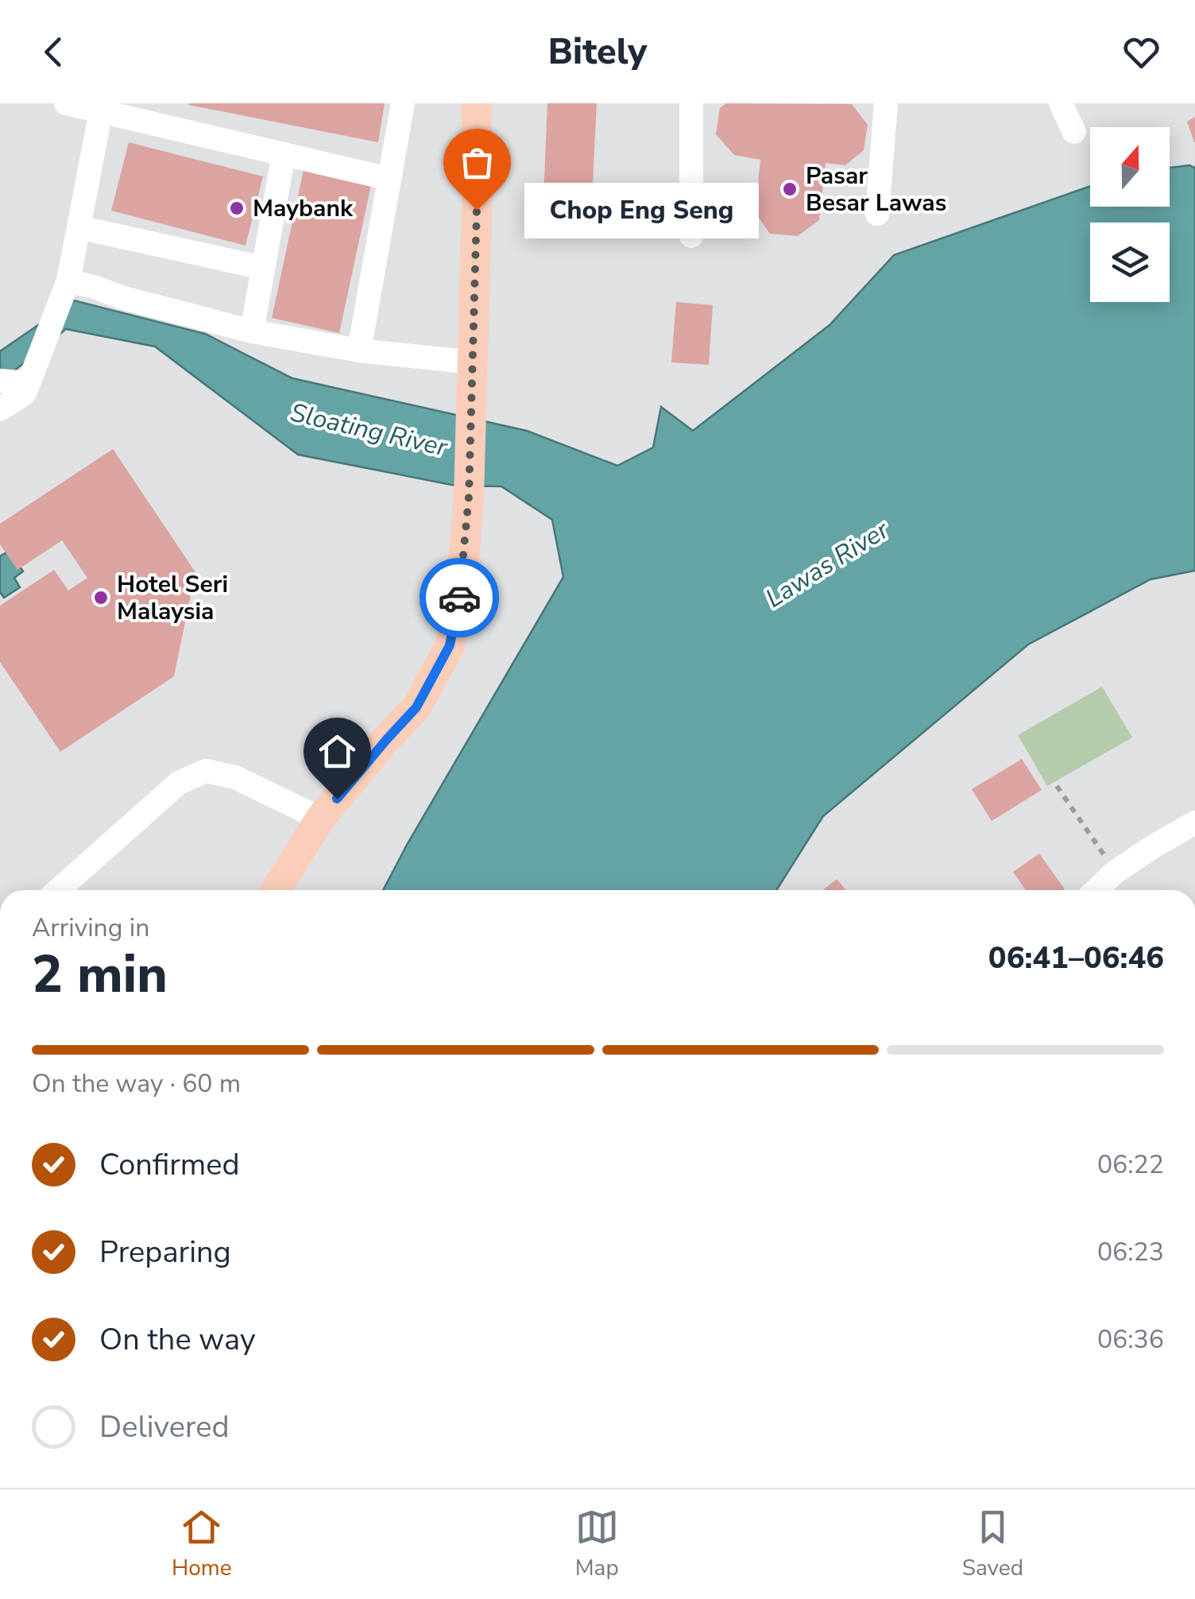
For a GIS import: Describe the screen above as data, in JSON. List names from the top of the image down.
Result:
{
  "water": ["Sloating River", "Lawas River"],
  "places": [
    "Pasar Besar Lawas",
    "Maybank",
    "Chop Eng Seng",
    "Hotel Seri Malaysia"
  ],
  "north": "top",
  "page": {
    "header": "Bitely",
    "bubble": "Chop Eng Seng",
    "heading": ["2 min", "Arriving in", "06:41–06:46"],
    "bar": "On the way · 60 m",
    "list": [
      ["Confirmed", "06:22"],
      ["Preparing", "06:23"],
      ["On the way", "06:36"],
      "Delivered"
    ],
    "tabs": ["Home", "Map", "Saved"]
  }
}
